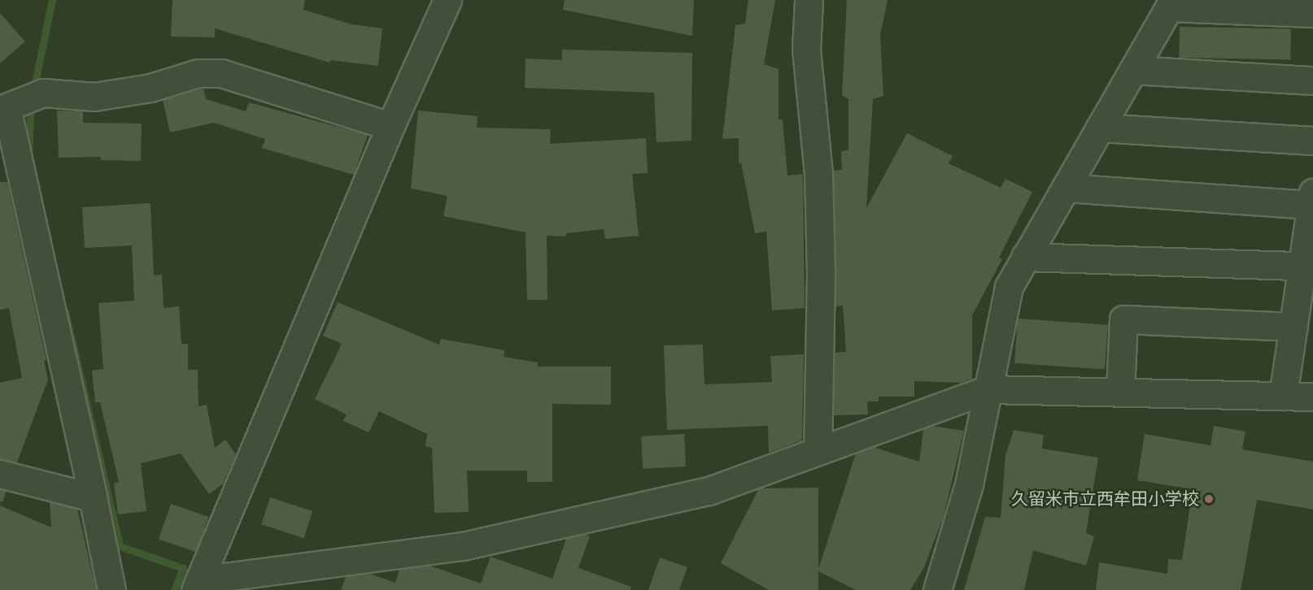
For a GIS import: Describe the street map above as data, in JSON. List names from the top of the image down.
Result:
{
  "places": ["久留米市立西牟田小学校"]
}
